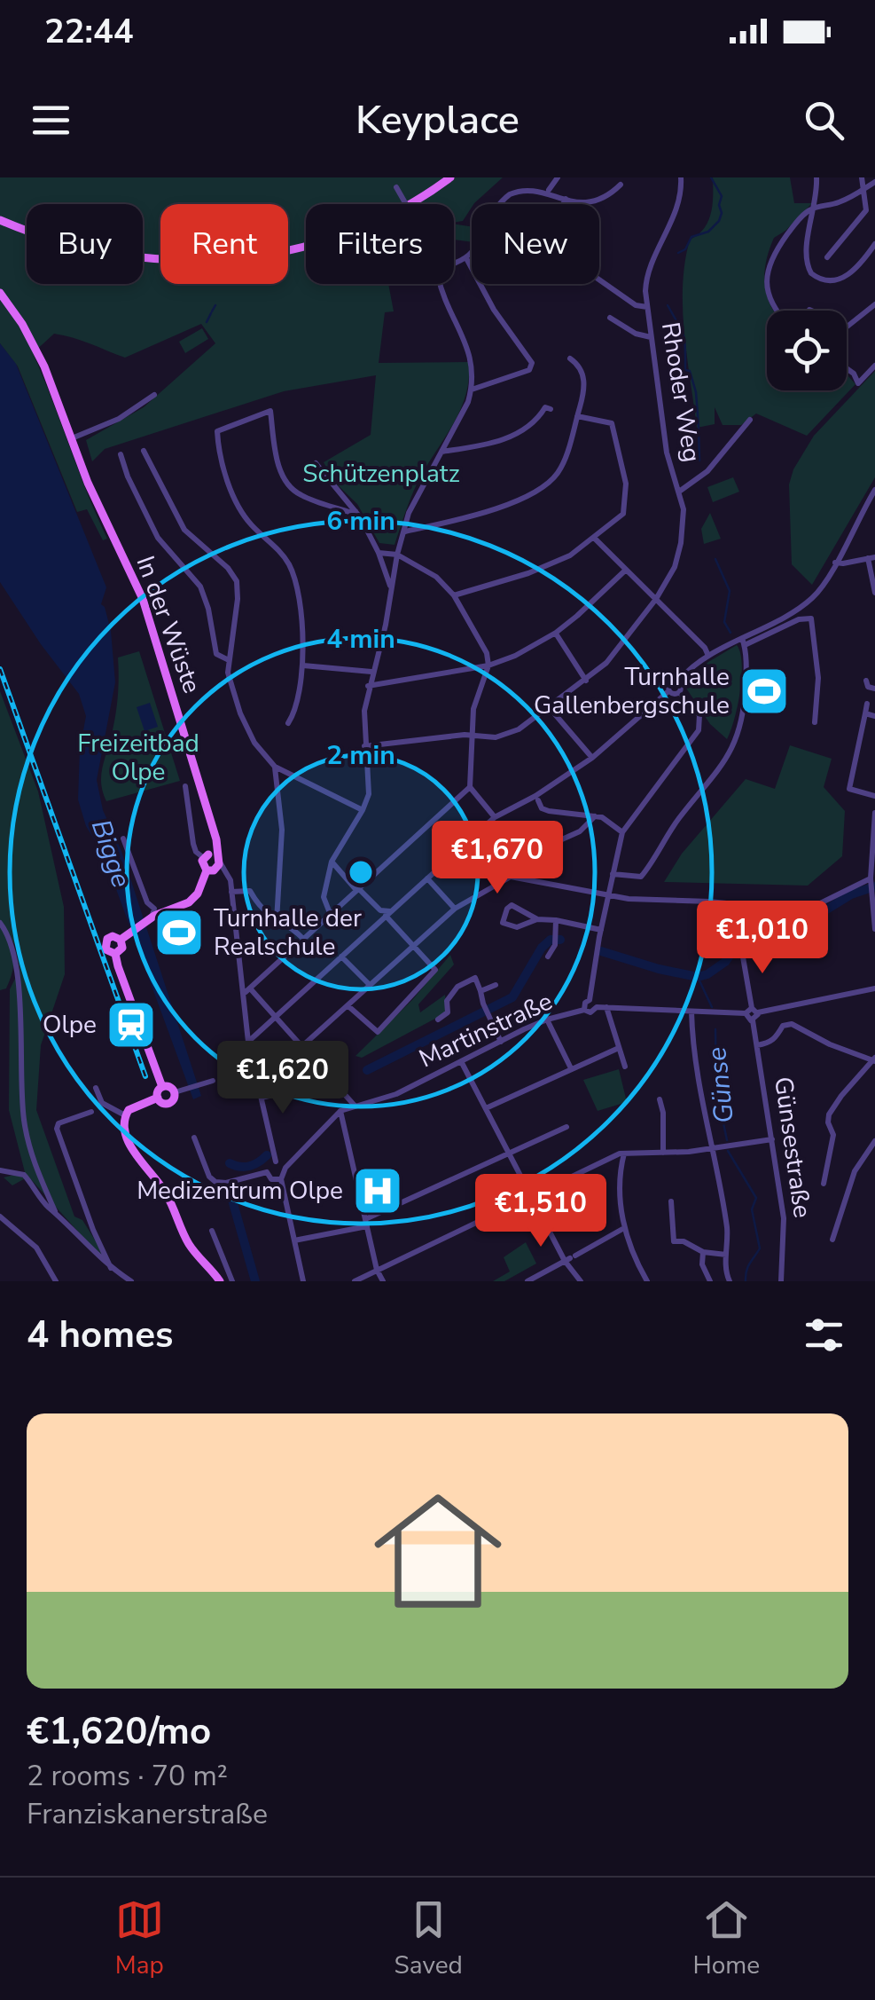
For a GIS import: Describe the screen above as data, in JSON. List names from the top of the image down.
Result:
{
  "streets": {
    "main road": ["In der Wüste"],
    "street": ["Rhoder Weg", "Martinstraße", "Günsestraße"]
  },
  "water": ["Bigge", "Günse"],
  "parks": ["Schützenplatz", "Freizeitbad Olpe"],
  "places": {
    "sports": ["Turnhalle Gallenbergschule", "Turnhalle der Realschule"],
    "station": ["Olpe"],
    "hospital": ["Medizentrum Olpe"]
  },
  "page": {
    "status": "22:44",
    "header": "Keyplace",
    "chip": [
      "Buy",
      "Rent",
      "Filters",
      "New"
    ],
    "price": [
      "€1,670",
      "€1,010",
      "€1,620",
      "€1,510"
    ],
    "heading": "4 homes",
    "list": [
      {
        "name": "€1,620/mo",
        "note": "2 rooms · 70 m² · Franziskanerstraße"
      }
    ],
    "tabs": ["Map", "Saved", "Home"]
  },
  "rings": ["6 min", "4 min", "2 min"]
}
